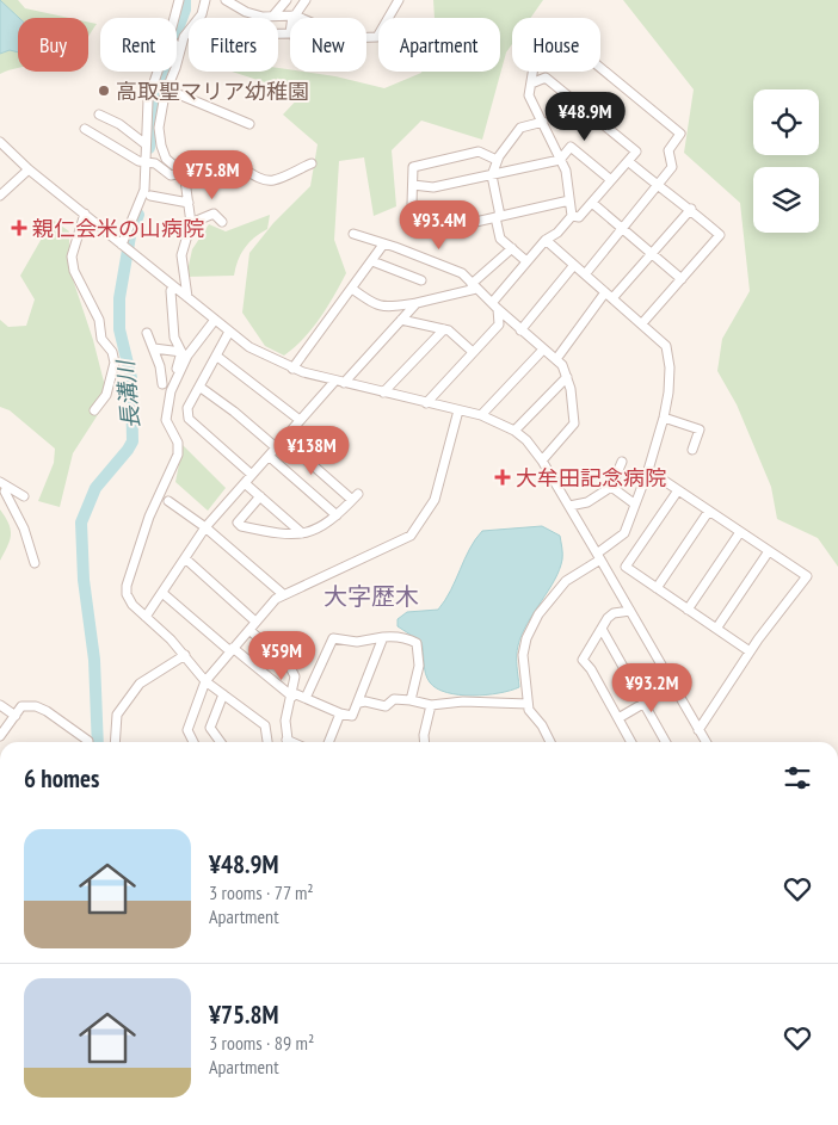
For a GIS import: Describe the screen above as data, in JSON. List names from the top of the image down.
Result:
{
  "districts": ["大字歴木"],
  "water": ["長溝川"],
  "places": {
    "other": ["高取聖マリア幼稚園"],
    "health": ["親仁会米の山病院", "大牟田記念病院"]
  },
  "page": {
    "chip": [
      "Buy",
      "Rent",
      "Filters",
      "New",
      "Apartment",
      "House"
    ],
    "price": [
      "¥48.9M",
      "¥75.8M",
      "¥93.4M",
      "¥138M",
      "¥59M",
      "¥93.2M"
    ],
    "heading": "6 homes",
    "list": [
      {
        "name": "¥48.9M",
        "note": "3 rooms · 77 m² · Apartment"
      },
      {
        "name": "¥75.8M",
        "note": "3 rooms · 89 m² · Apartment"
      }
    ]
  }
}
